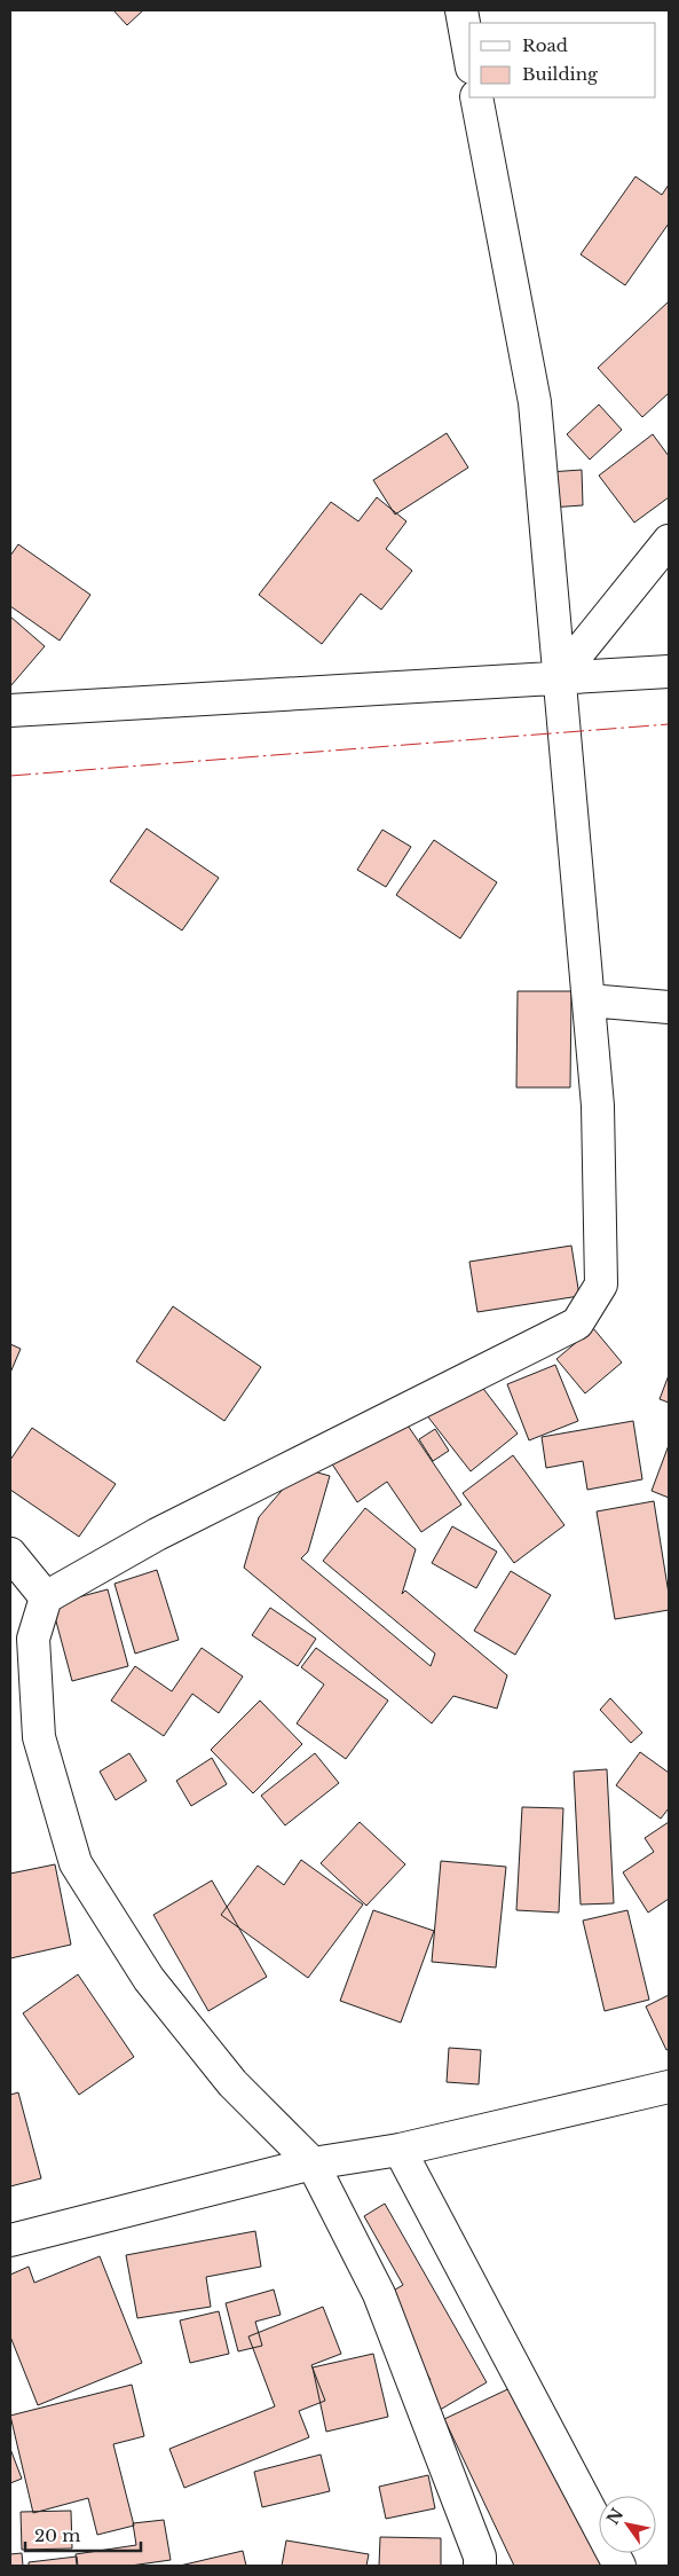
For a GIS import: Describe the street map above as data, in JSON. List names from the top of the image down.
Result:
{
  "legend": ["Road", "Building"],
  "scale_bar": "20 m",
  "north": "top left"
}
